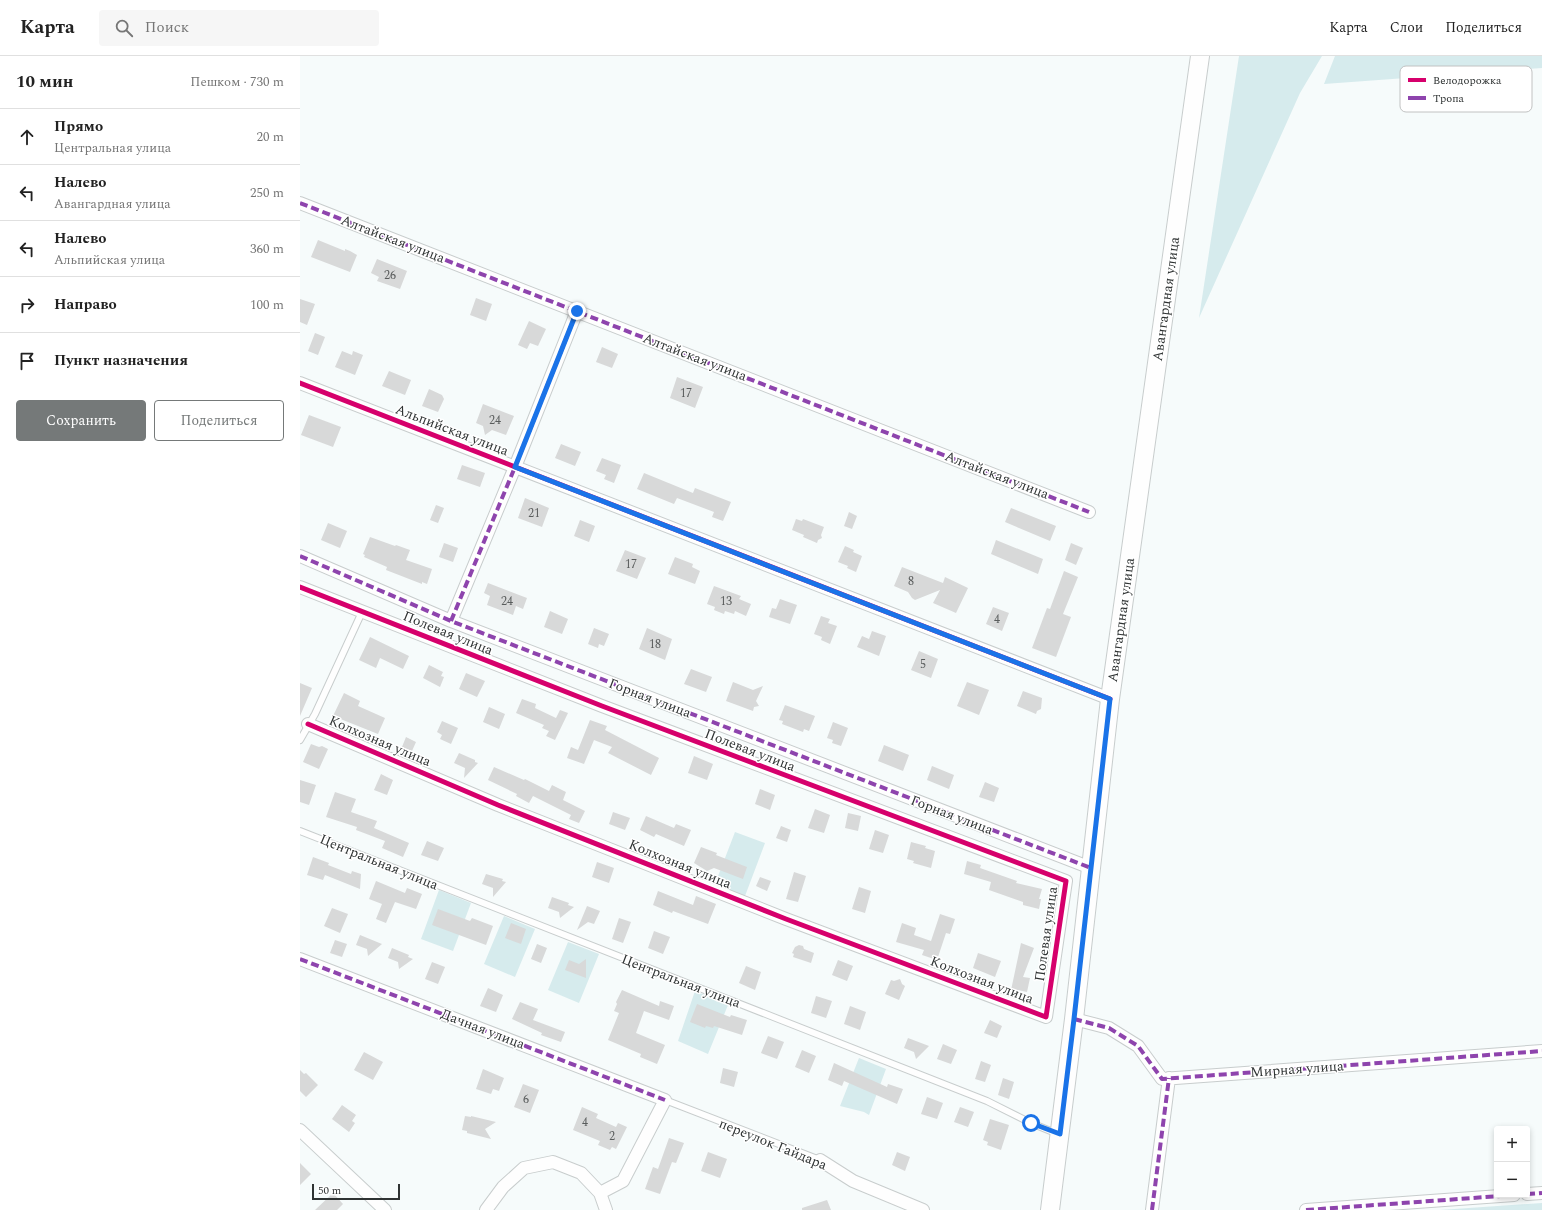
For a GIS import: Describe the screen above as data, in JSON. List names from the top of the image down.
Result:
{
  "streets": {
    "main road": ["Авангардная улица"],
    "street": [
      "Алтайская улица",
      "Альпийская улица",
      "Полевая улица",
      "Горная улица",
      "Колхозная улица",
      "Дачная улица",
      "Мирная улица",
      "переулок Гайдара"
    ],
    "lane": ["Центральная улица"]
  },
  "crossings": [
    ["Авангардная улица", "Альпийская улица"],
    ["Авангардная улица", "Горная улица"],
    ["Авангардная улица", "Центральная улица"],
    ["Полевая улица", "Колхозная улица"],
    ["Дачная улица", "переулок Гайдара"]
  ],
  "house_numbers": [
    "26",
    "17",
    "24",
    "21",
    "17",
    "8",
    "24",
    "13",
    "4",
    "18",
    "5",
    "6",
    "4",
    "2"
  ],
  "legend": ["Велодорожка", "Тропа"],
  "scale_bar": "50 m",
  "page": {
    "header": "Карта",
    "search": "Поиск",
    "nav": ["Карта", "Слои", "Поделиться"],
    "heading": ["10 мин", "Пешком · 730 m"],
    "list": [
      ["Прямо", "Центральная улица", "20 m"],
      ["Налево", "Авангардная улица", "250 m"],
      ["Налево", "Альпийская улица", "360 m"],
      ["Направо", "100 m"],
      "Пункт назначения"
    ],
    "buttons": ["Сохранить", "Поделиться"],
    "map_buttons": ["+", "−"],
    "scale": "50 m"
  }
}
